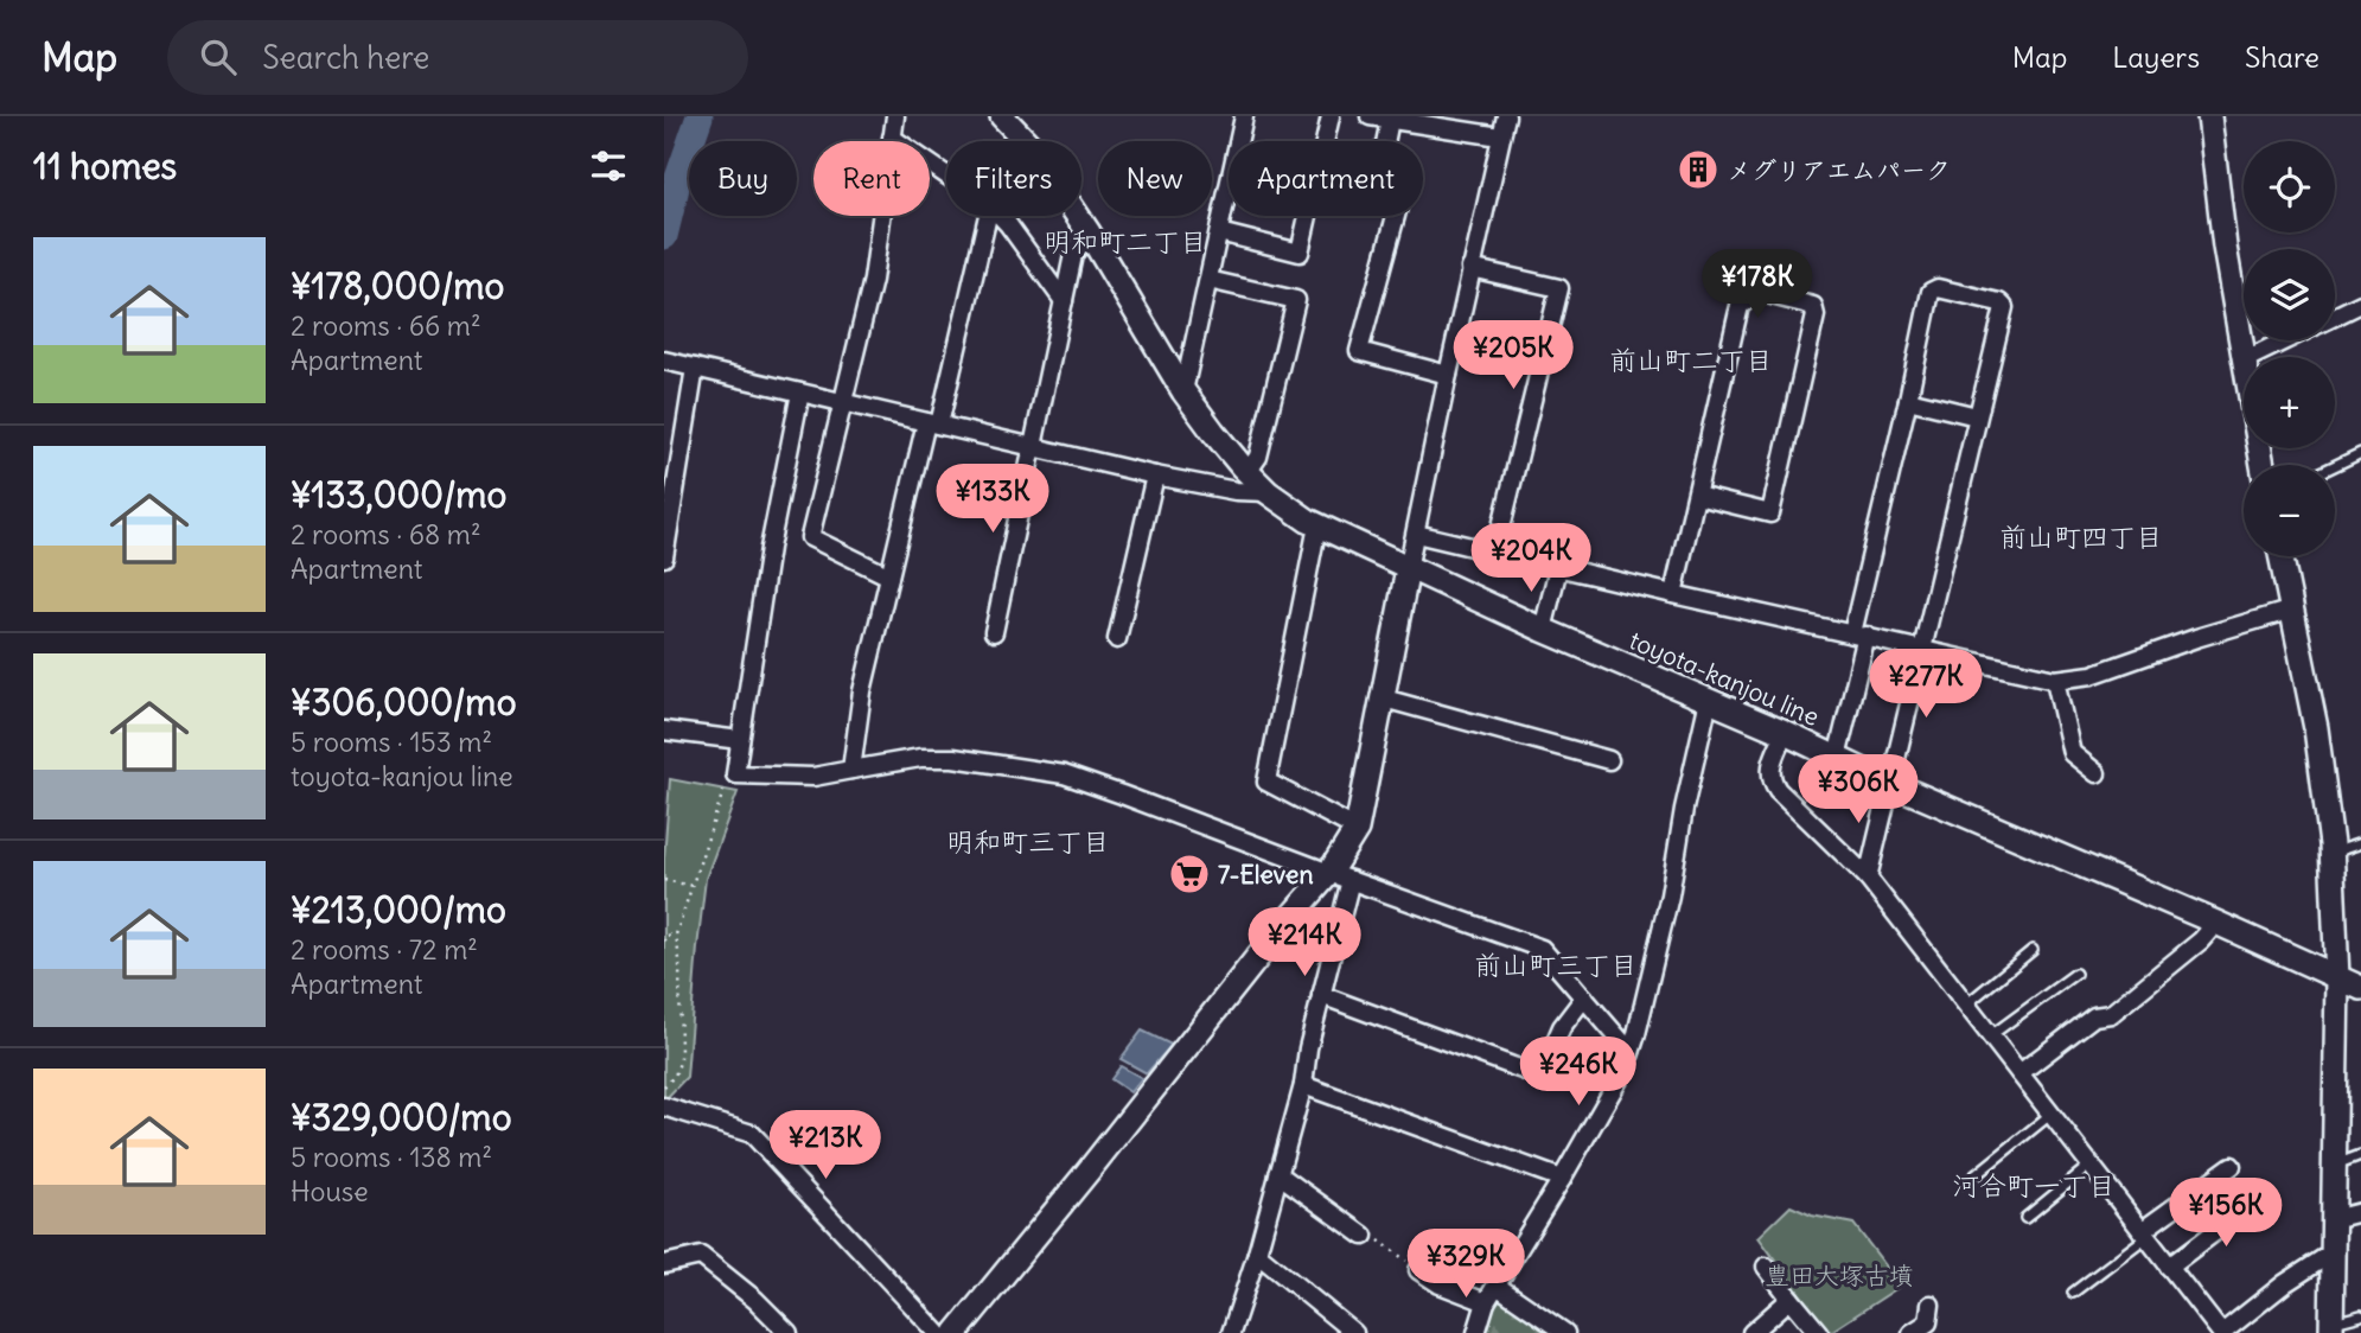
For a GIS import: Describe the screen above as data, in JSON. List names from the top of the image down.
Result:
{
  "streets": {
    "street": ["toyota-kanjou line"]
  },
  "districts": [
    "明和町二丁目",
    "前山町二丁目",
    "前山町四丁目",
    "明和町三丁目",
    "前山町三丁目",
    "河合町一丁目"
  ],
  "parks": ["豊田大塚古墳"],
  "places": {
    "building": ["メグリアエムパーク"],
    "supermarket": ["7-Eleven"]
  },
  "page": {
    "header": "Map",
    "search": "Search here",
    "nav": ["Map", "Layers", "Share"],
    "heading": "11 homes",
    "map_buttons": ["+", "−"],
    "chip": [
      "Buy",
      "Rent",
      "Filters",
      "New",
      "Apartment"
    ],
    "list": [
      {
        "name": "¥178,000/mo",
        "note": "2 rooms · 66 m² · Apartment"
      },
      {
        "name": "¥133,000/mo",
        "note": "2 rooms · 68 m² · Apartment"
      },
      {
        "name": "¥306,000/mo",
        "note": "5 rooms · 153 m² · toyota-kanjou line"
      },
      {
        "name": "¥213,000/mo",
        "note": "2 rooms · 72 m² · Apartment"
      },
      {
        "name": "¥329,000/mo",
        "note": "5 rooms · 138 m² · House"
      }
    ],
    "price": [
      "¥178K",
      "¥205K",
      "¥133K",
      "¥204K",
      "¥277K",
      "¥306K",
      "¥214K",
      "¥246K",
      "¥213K",
      "¥156K",
      "¥329K"
    ]
  }
}
